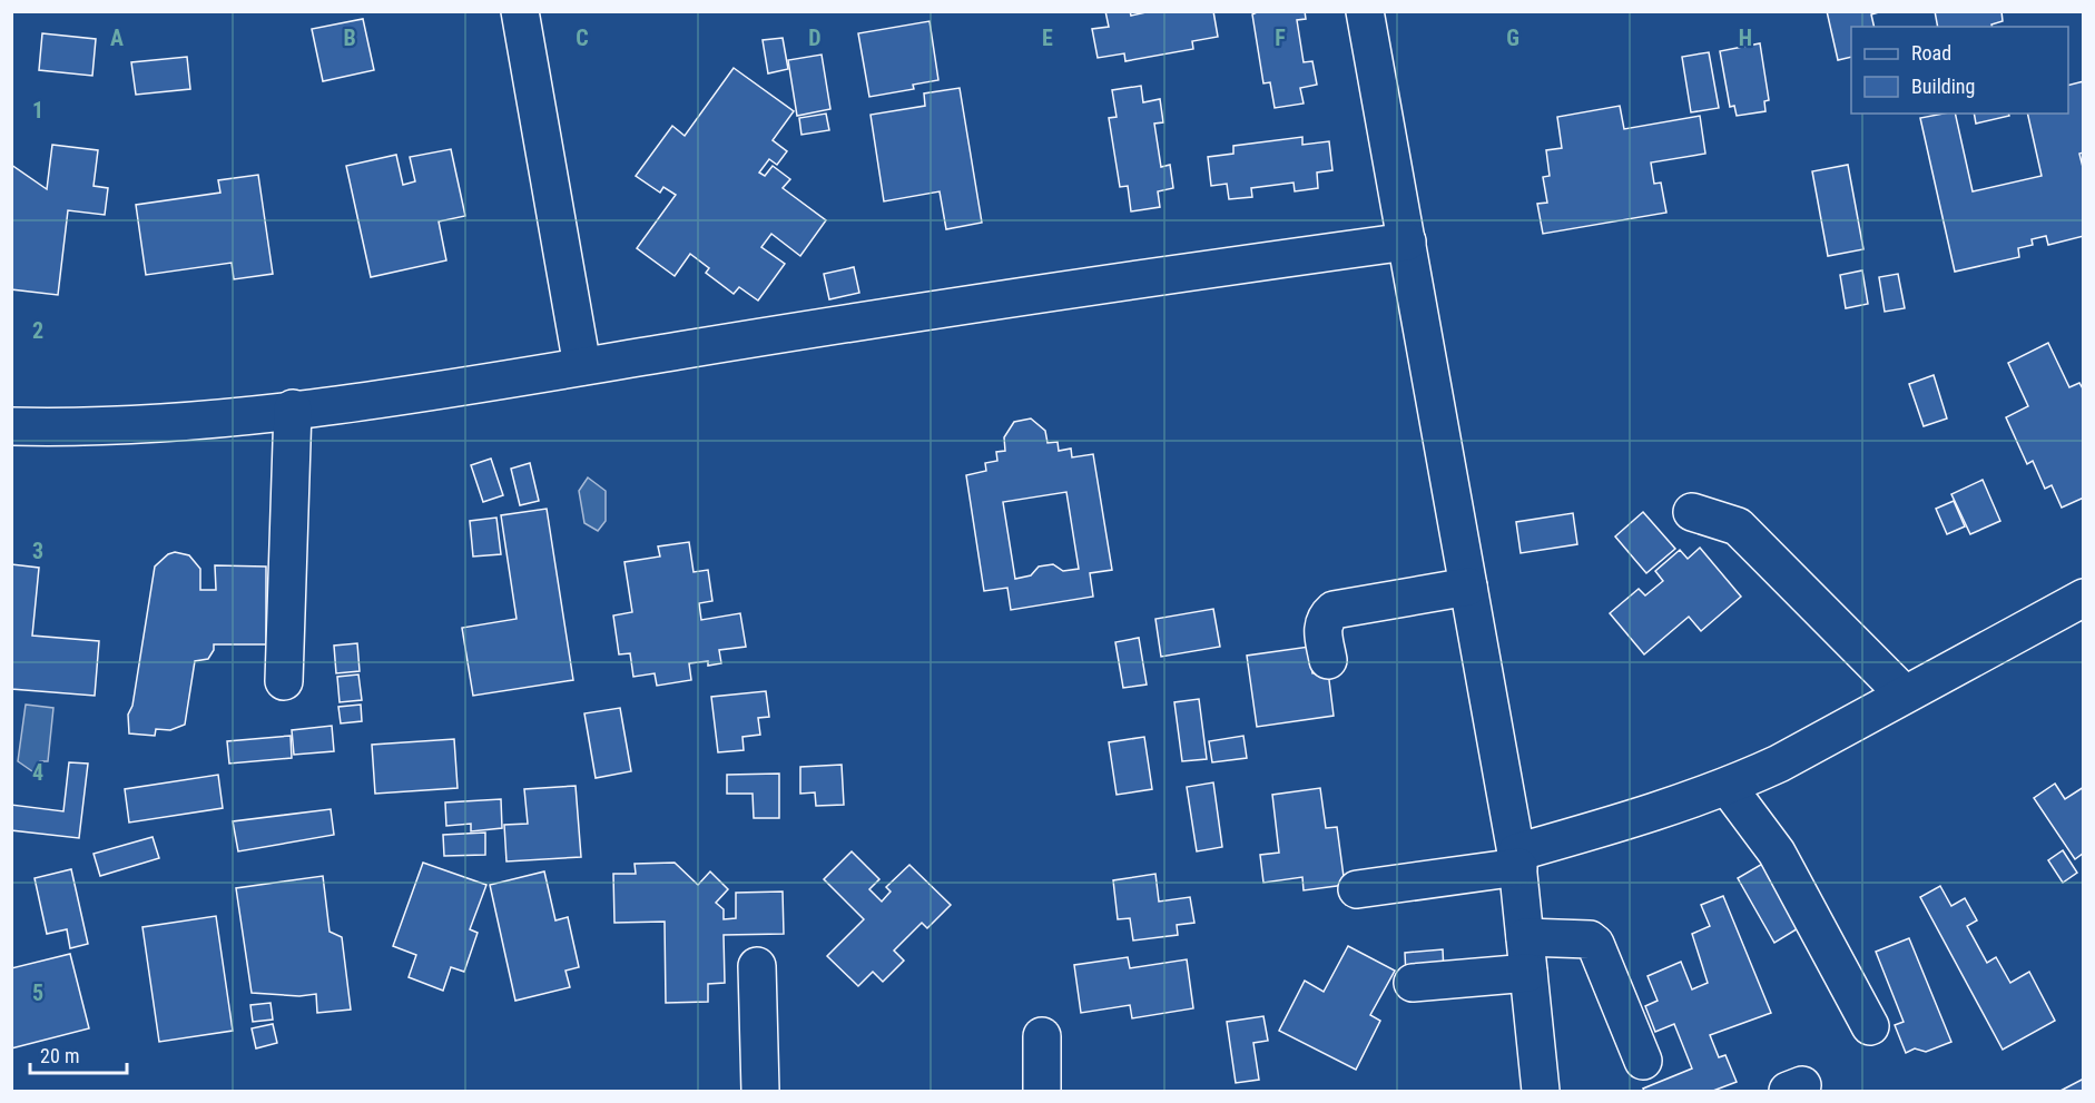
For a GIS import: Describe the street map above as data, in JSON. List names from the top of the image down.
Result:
{
  "legend": ["Road", "Building"],
  "scale_bar": "20 m",
  "grid": {
    "columns": [
      "A",
      "B",
      "C",
      "D",
      "E",
      "F",
      "G",
      "H"
    ],
    "rows": [
      "1",
      "2",
      "3",
      "4",
      "5"
    ]
  }
}
